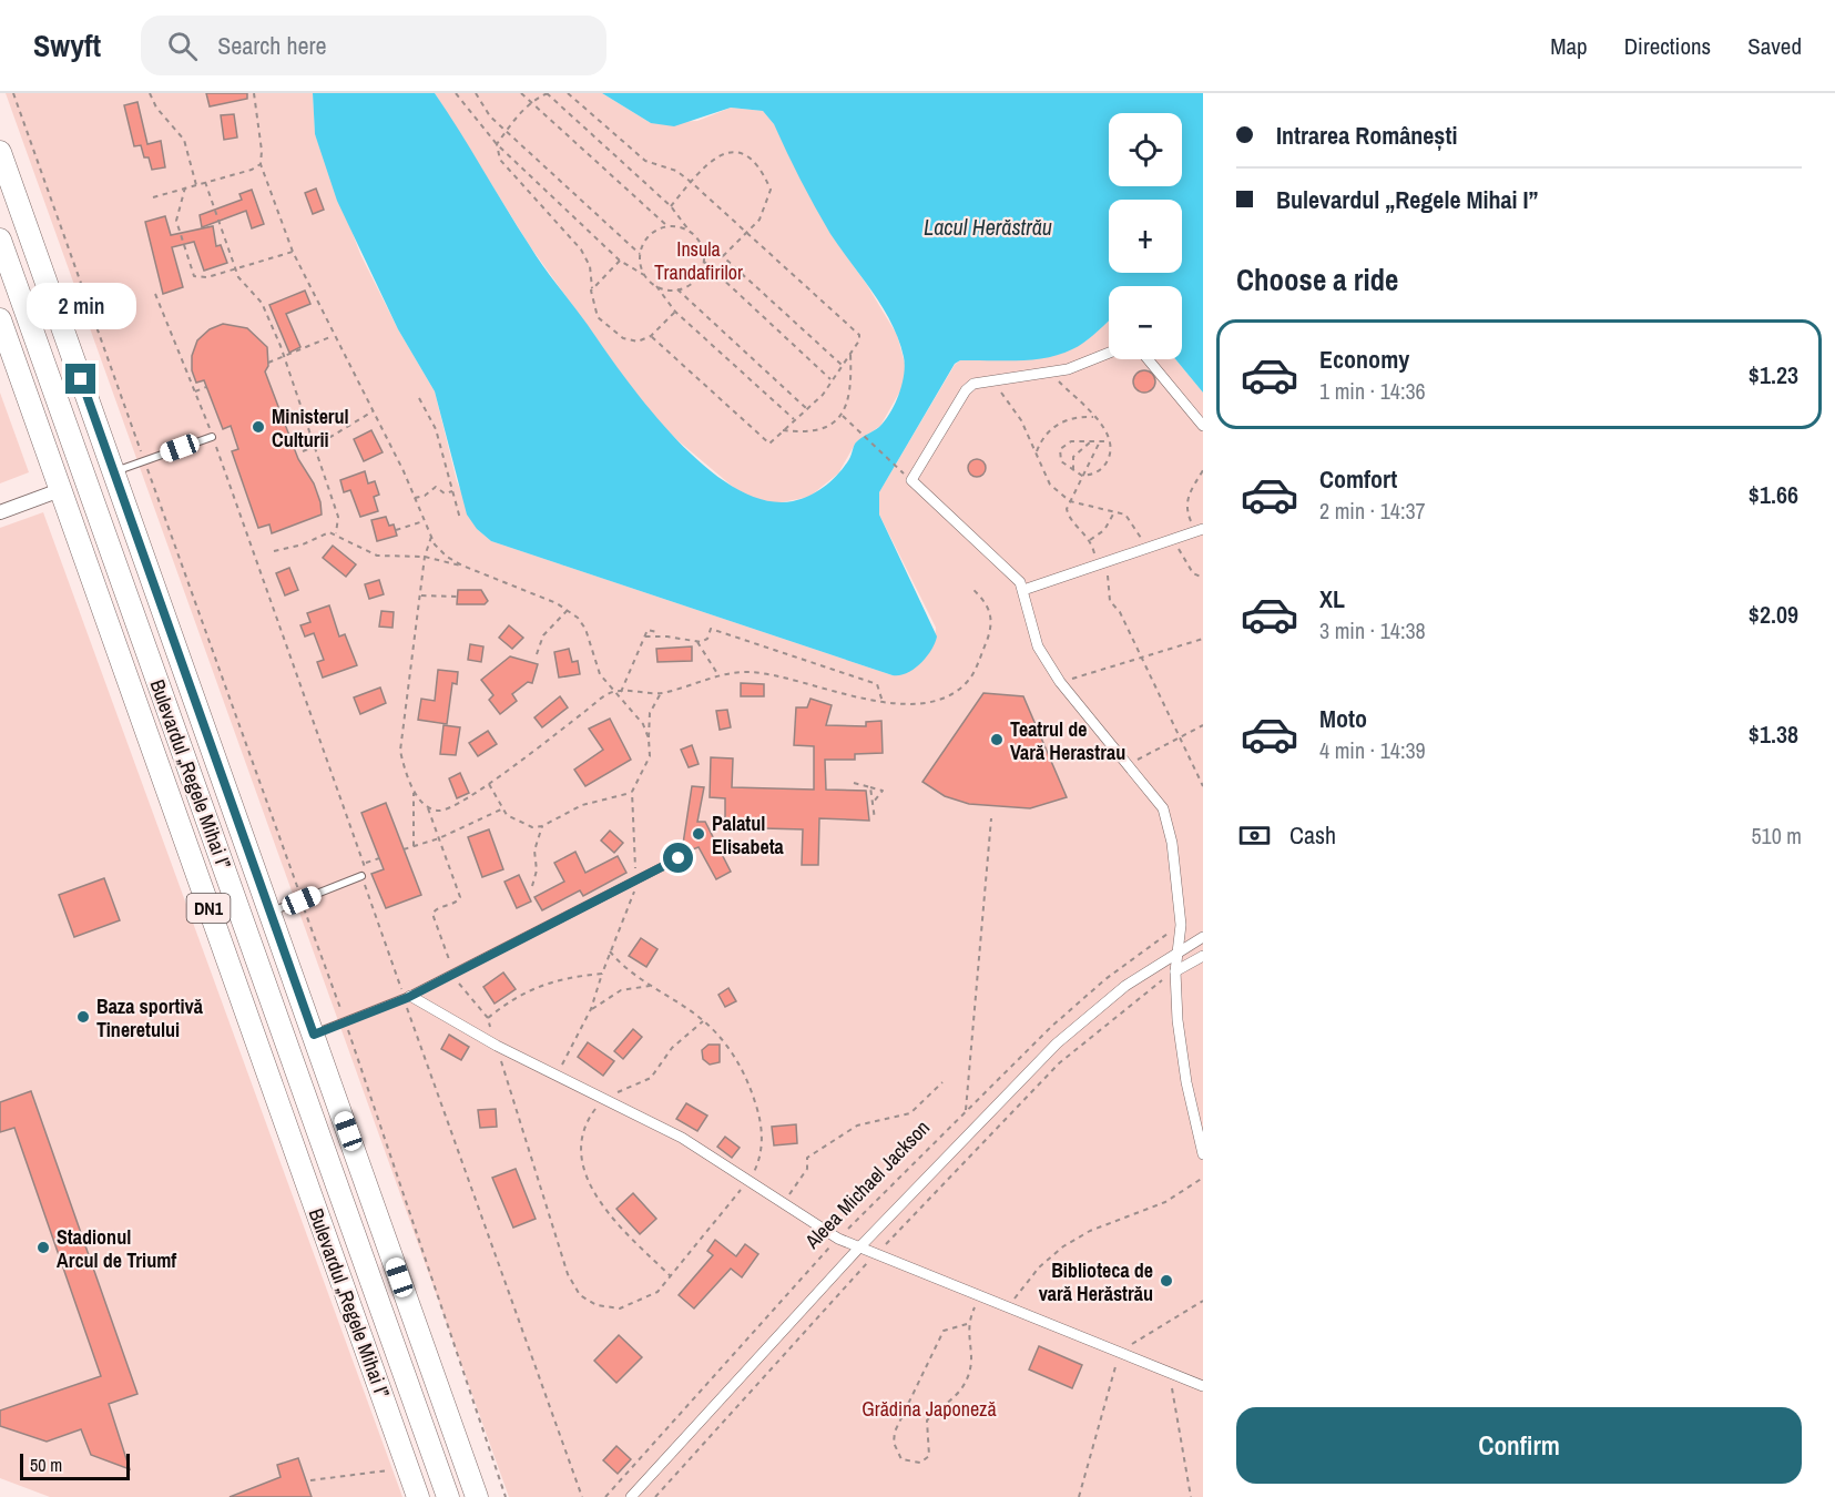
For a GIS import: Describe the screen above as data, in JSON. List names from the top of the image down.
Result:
{
  "streets": {
    "main road": ["Bulevardul „Regele Mihai I”", "DN1"],
    "street": ["Aleea Michael Jackson"]
  },
  "water": ["Lacul Herăstrău"],
  "parks": ["Insula Trandafirilor", "Grădina Japoneză"],
  "places": [
    "Ministerul Culturii",
    "Teatrul de Vară Herastrau",
    "Palatul Elisabeta",
    "Baza sportivă Tineretului",
    "Stadionul Arcul de Triumf",
    "Biblioteca de vară Herăstrău"
  ],
  "scale_bar": "50 m",
  "page": {
    "header": "Swyft",
    "search": "Search here",
    "nav": ["Map", "Directions", "Saved"],
    "banner": ["Intrarea Românești", "Bulevardul „Regele Mihai I”"],
    "map_buttons": ["+", "−"],
    "heading": "Choose a ride",
    "bubble": "2 min",
    "list": [
      {
        "name": "Economy",
        "note": "1 min · 14:36",
        "value": "$1.23"
      },
      {
        "name": "Comfort",
        "note": "2 min · 14:37",
        "value": "$1.66"
      },
      {
        "name": "XL",
        "note": "3 min · 14:38",
        "value": "$2.09"
      },
      {
        "name": "Moto",
        "note": "4 min · 14:39",
        "value": "$1.38"
      }
    ],
    "pay": ["Cash", "510 m"],
    "buttons": "Confirm",
    "scale": "50 m"
  }
}
